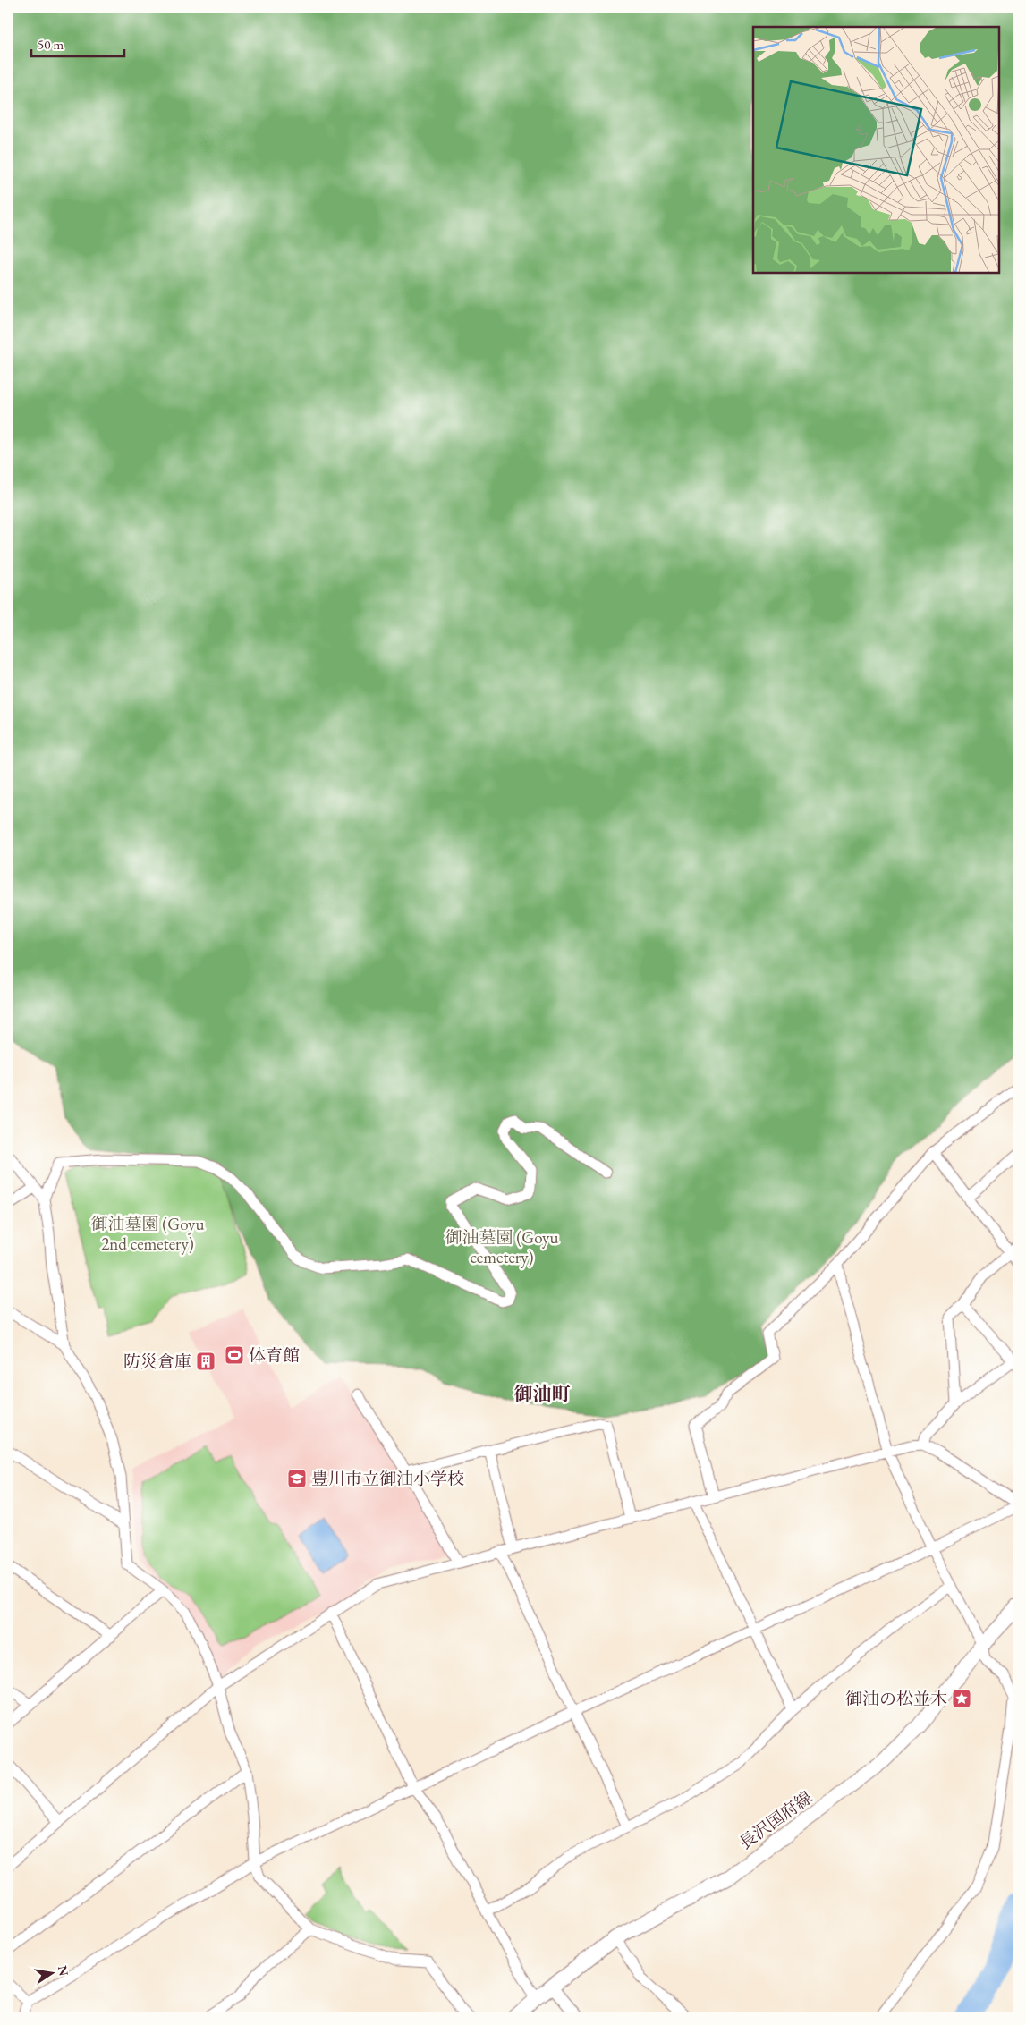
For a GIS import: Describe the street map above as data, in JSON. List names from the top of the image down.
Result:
{
  "streets": {
    "main road": ["長沢国府線"]
  },
  "districts": ["御油町"],
  "parks": ["御油墓園 (Goyu 2nd cemetery)", "御油墓園 (Goyu cemetery)"],
  "places": {
    "sports": ["体育館"],
    "building": ["防災倉庫"],
    "school or university": ["豊川市立御油小学校"],
    "place": ["御油の松並木"]
  },
  "scale_bar": "50 m",
  "north": "right"
}
